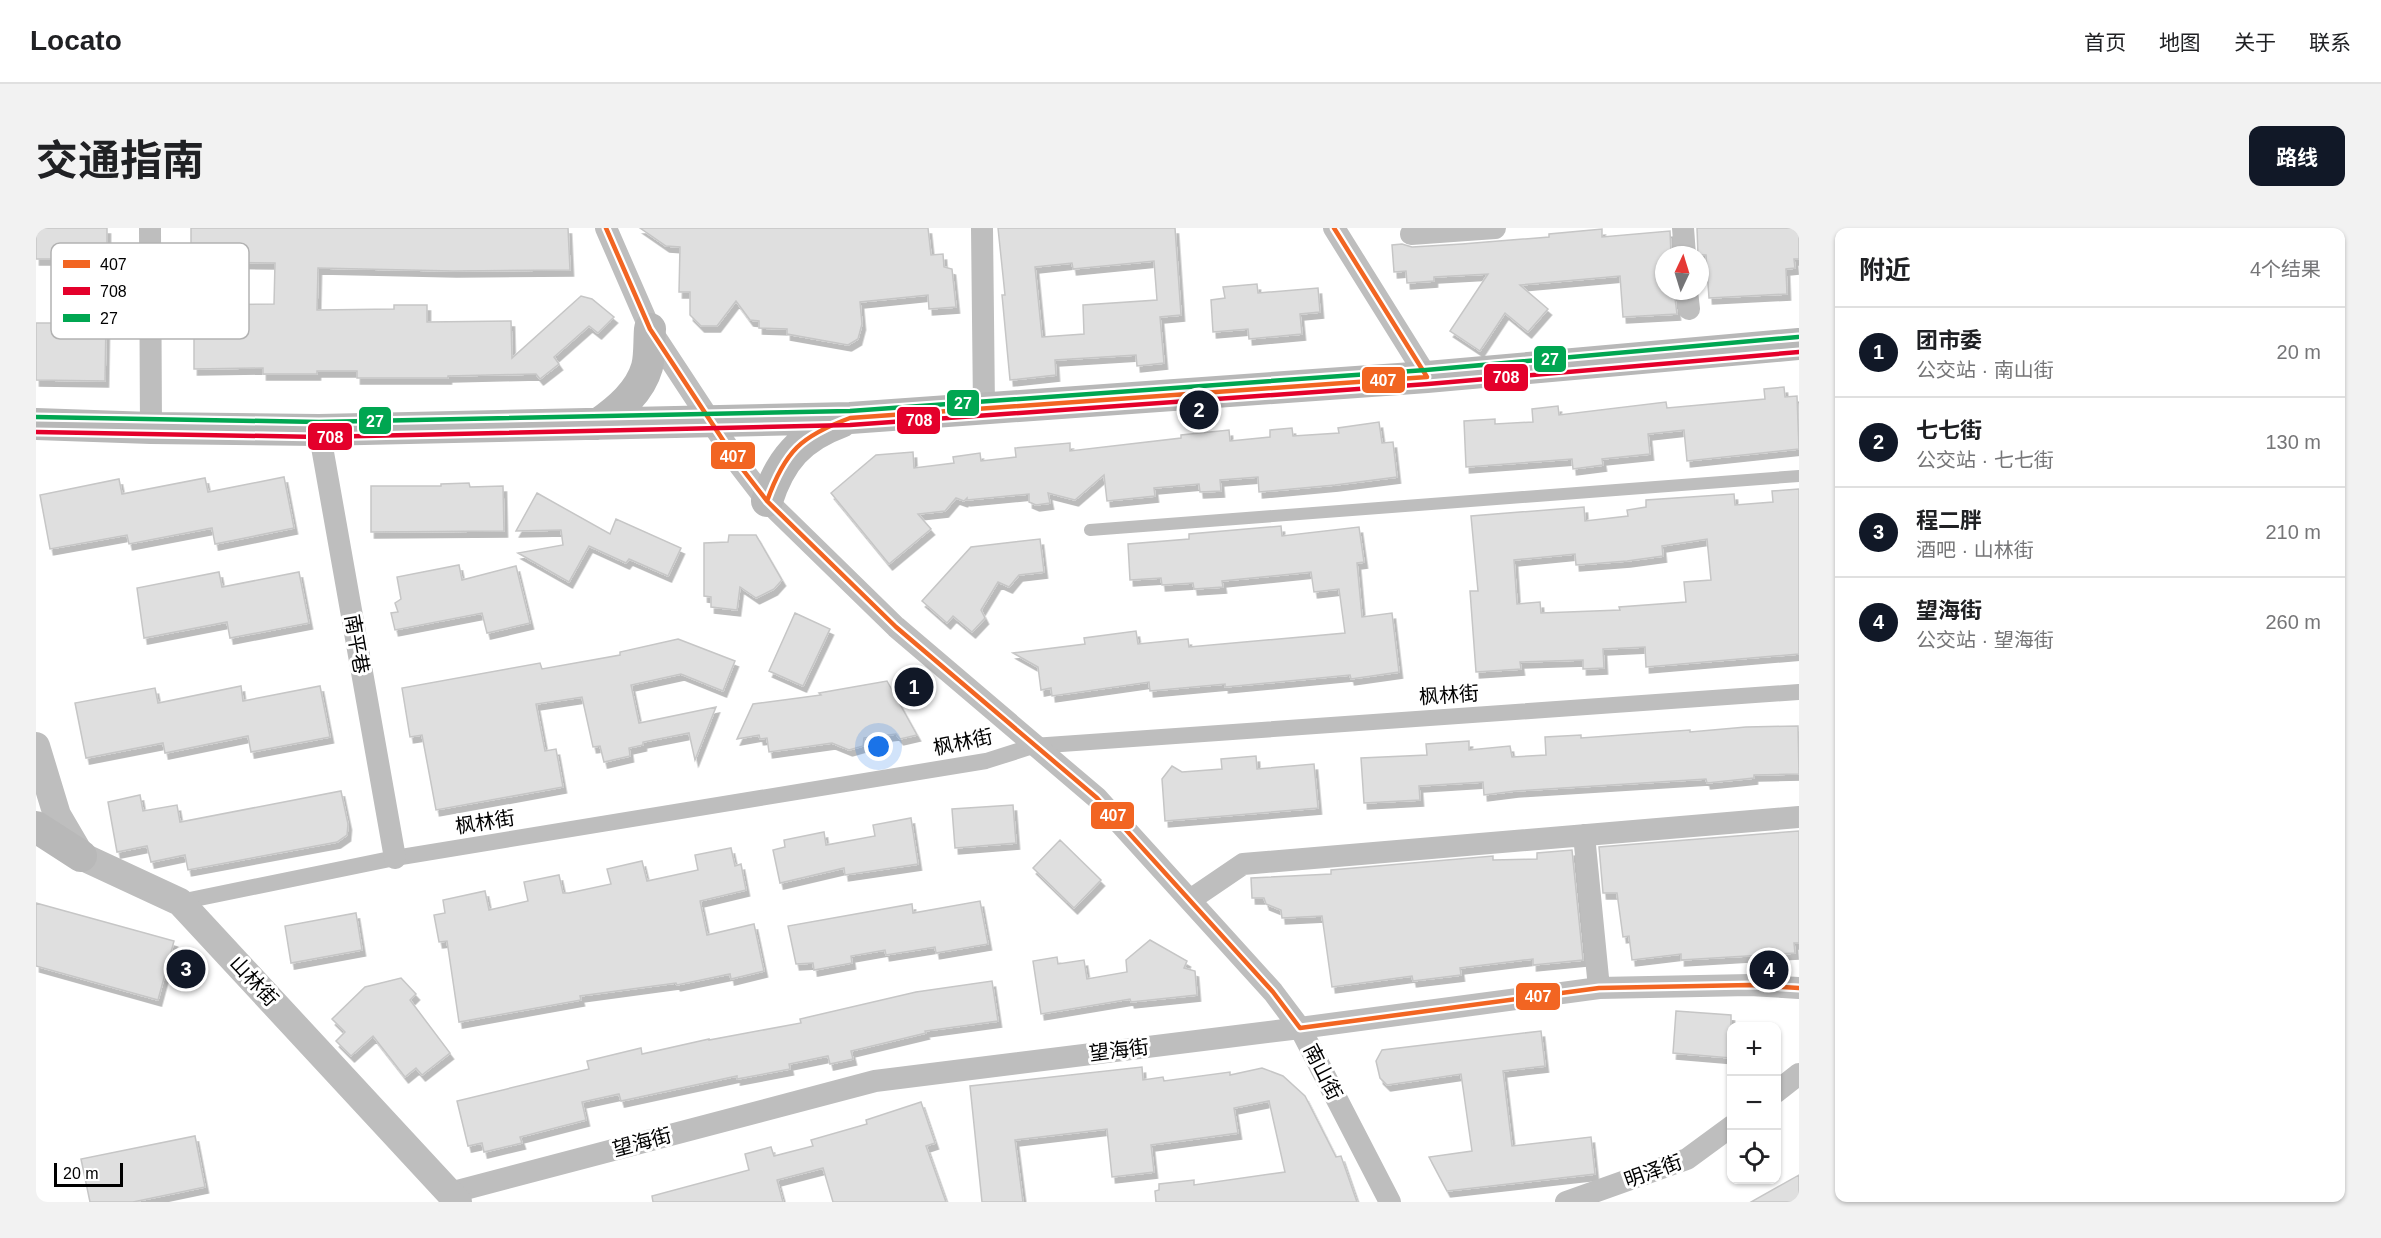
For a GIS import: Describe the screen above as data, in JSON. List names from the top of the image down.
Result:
{
  "streets": {
    "street": [
      "南平巷",
      "枫林街",
      "山林街",
      "望海街",
      "南山街",
      "明泽街"
    ]
  },
  "crossings": [
    ["南平巷", "枫林街"],
    ["枫林街", "山林街"],
    ["枫林街", "南山街"],
    ["山林街", "望海街"],
    ["望海街", "南山街"]
  ],
  "lines": ["transit line 407", "transit line 27", "transit line 708"],
  "legend": ["407", "708", "27"],
  "scale_bar": "20 m",
  "north": "top",
  "page": {
    "header": "Locato",
    "nav": [
      "首页",
      "地图",
      "关于",
      "联系"
    ],
    "title": "交通指南",
    "buttons": "路线",
    "heading": ["附近", "4个结果"],
    "list": [
      {
        "mark": "1",
        "name": "团市委",
        "note": "公交站 · 南山街",
        "value": "20 m"
      },
      {
        "mark": "2",
        "name": "七七街",
        "note": "公交站 · 七七街",
        "value": "130 m"
      },
      {
        "mark": "3",
        "name": "程二胖",
        "note": "酒吧 · 山林街",
        "value": "210 m"
      },
      {
        "mark": "4",
        "name": "望海街",
        "note": "公交站 · 望海街",
        "value": "260 m"
      }
    ],
    "pins": [
      "2",
      "1",
      "3",
      "4"
    ],
    "map_buttons": ["+", "−"],
    "scale": "20 m"
  }
}
